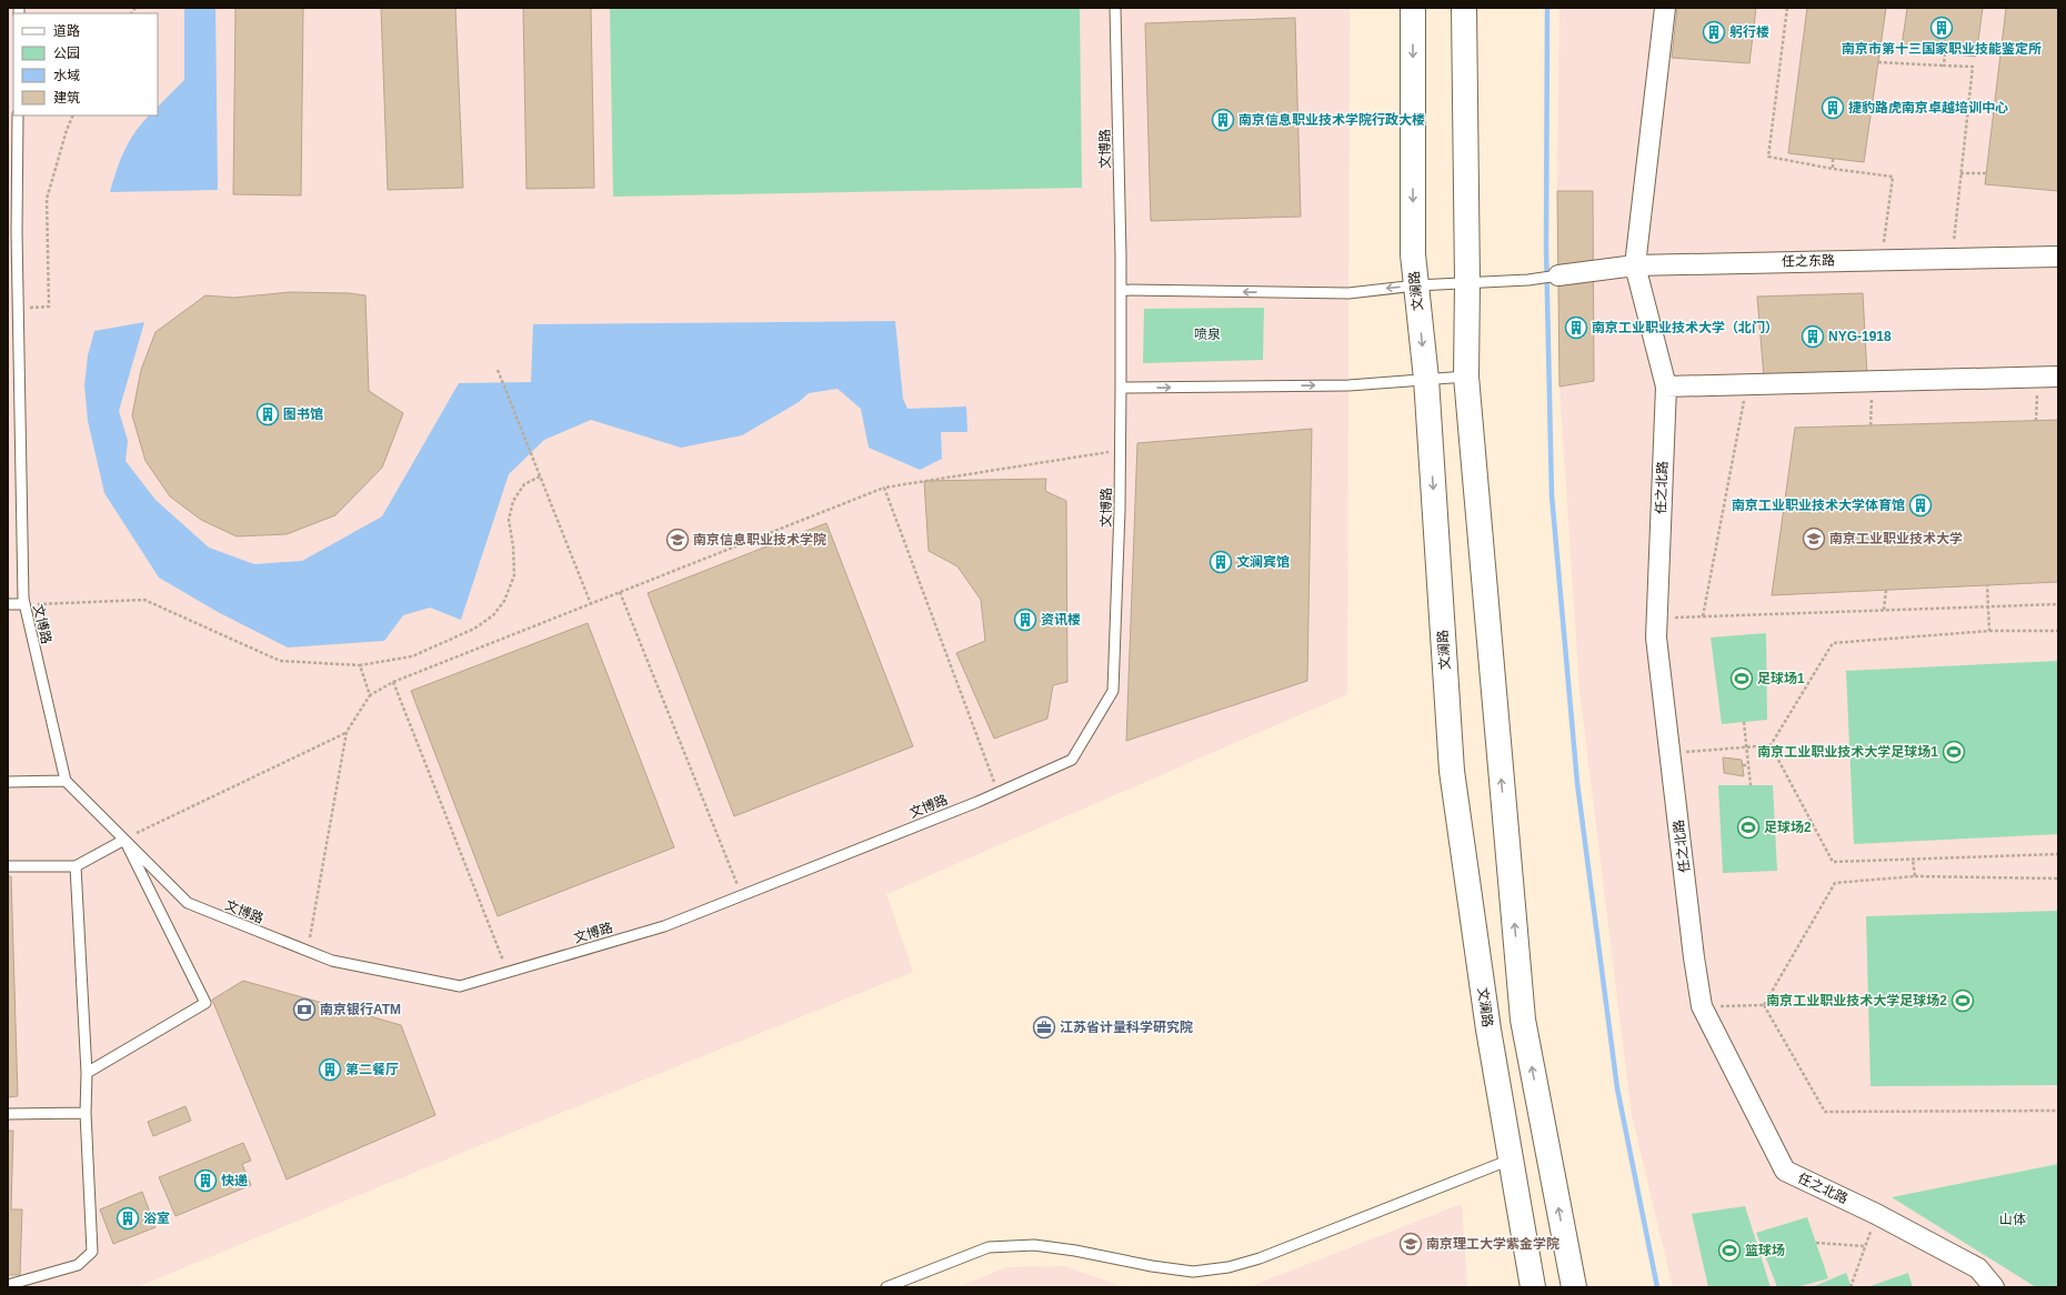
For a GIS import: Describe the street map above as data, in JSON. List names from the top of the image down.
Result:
{
  "streets": {
    "main road": ["文澜路"],
    "street": ["任之东路", "任之北路"],
    "lane": ["文博路"]
  },
  "crossings": [
    ["任之东路", "任之北路"]
  ],
  "parks": ["喷泉", "山体"],
  "places": {
    "building": [
      "南京市第十三国家职业技能鉴定所",
      "躬行楼",
      "捷豹路虎南京卓越培训中心",
      "南京信息职业技术学院行政大楼",
      "南京工业职业技术大学（北门）",
      "NYG-1918",
      "图书馆",
      "南京工业职业技术大学体育馆",
      "文澜宾馆",
      "资讯楼",
      "第二餐厅",
      "快递",
      "浴室"
    ],
    "school or university": ["南京工业职业技术大学", "南京信息职业技术学院", "南京理工大学紫金学院"],
    "sports": [
      "足球场1",
      "南京工业职业技术大学足球场1",
      "足球场2",
      "南京工业职业技术大学足球场2",
      "篮球场"
    ],
    "bank": ["南京银行ATM"],
    "office": ["江苏省计量科学研究院"]
  },
  "legend": [
    "道路",
    "公园",
    "水域",
    "建筑"
  ]
}
